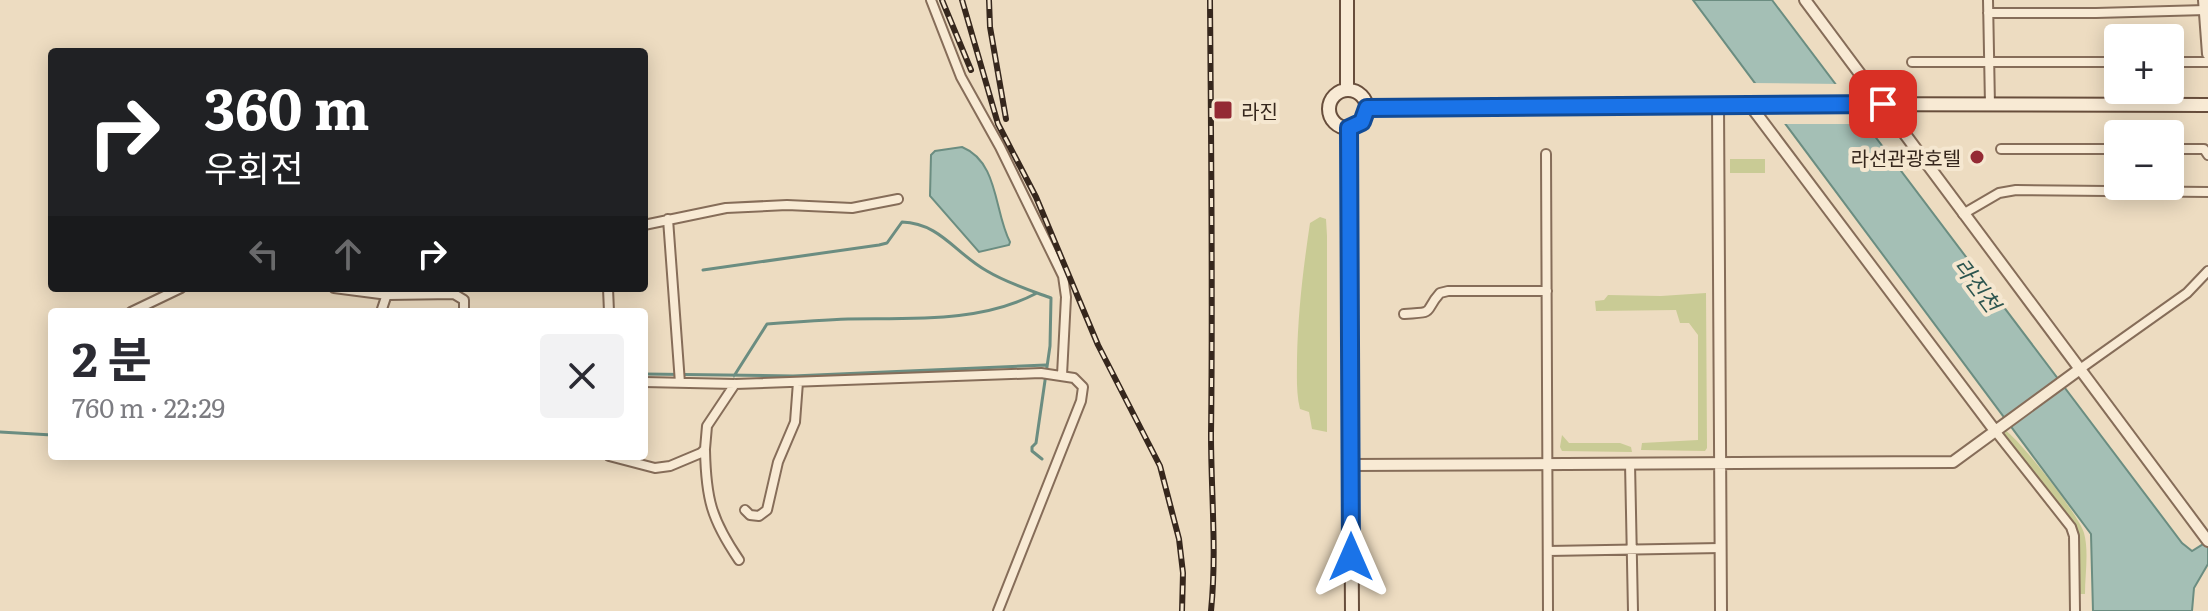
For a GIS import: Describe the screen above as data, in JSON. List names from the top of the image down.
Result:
{
  "water": ["라진천"],
  "places": {
    "transit": ["라진"],
    "other": ["라선관광호텔"]
  },
  "page": {
    "map_buttons": ["+", "−"],
    "turn": ["360 m", "우회전"],
    "heading": ["2 분", "760 m · 22:29"]
  }
}
